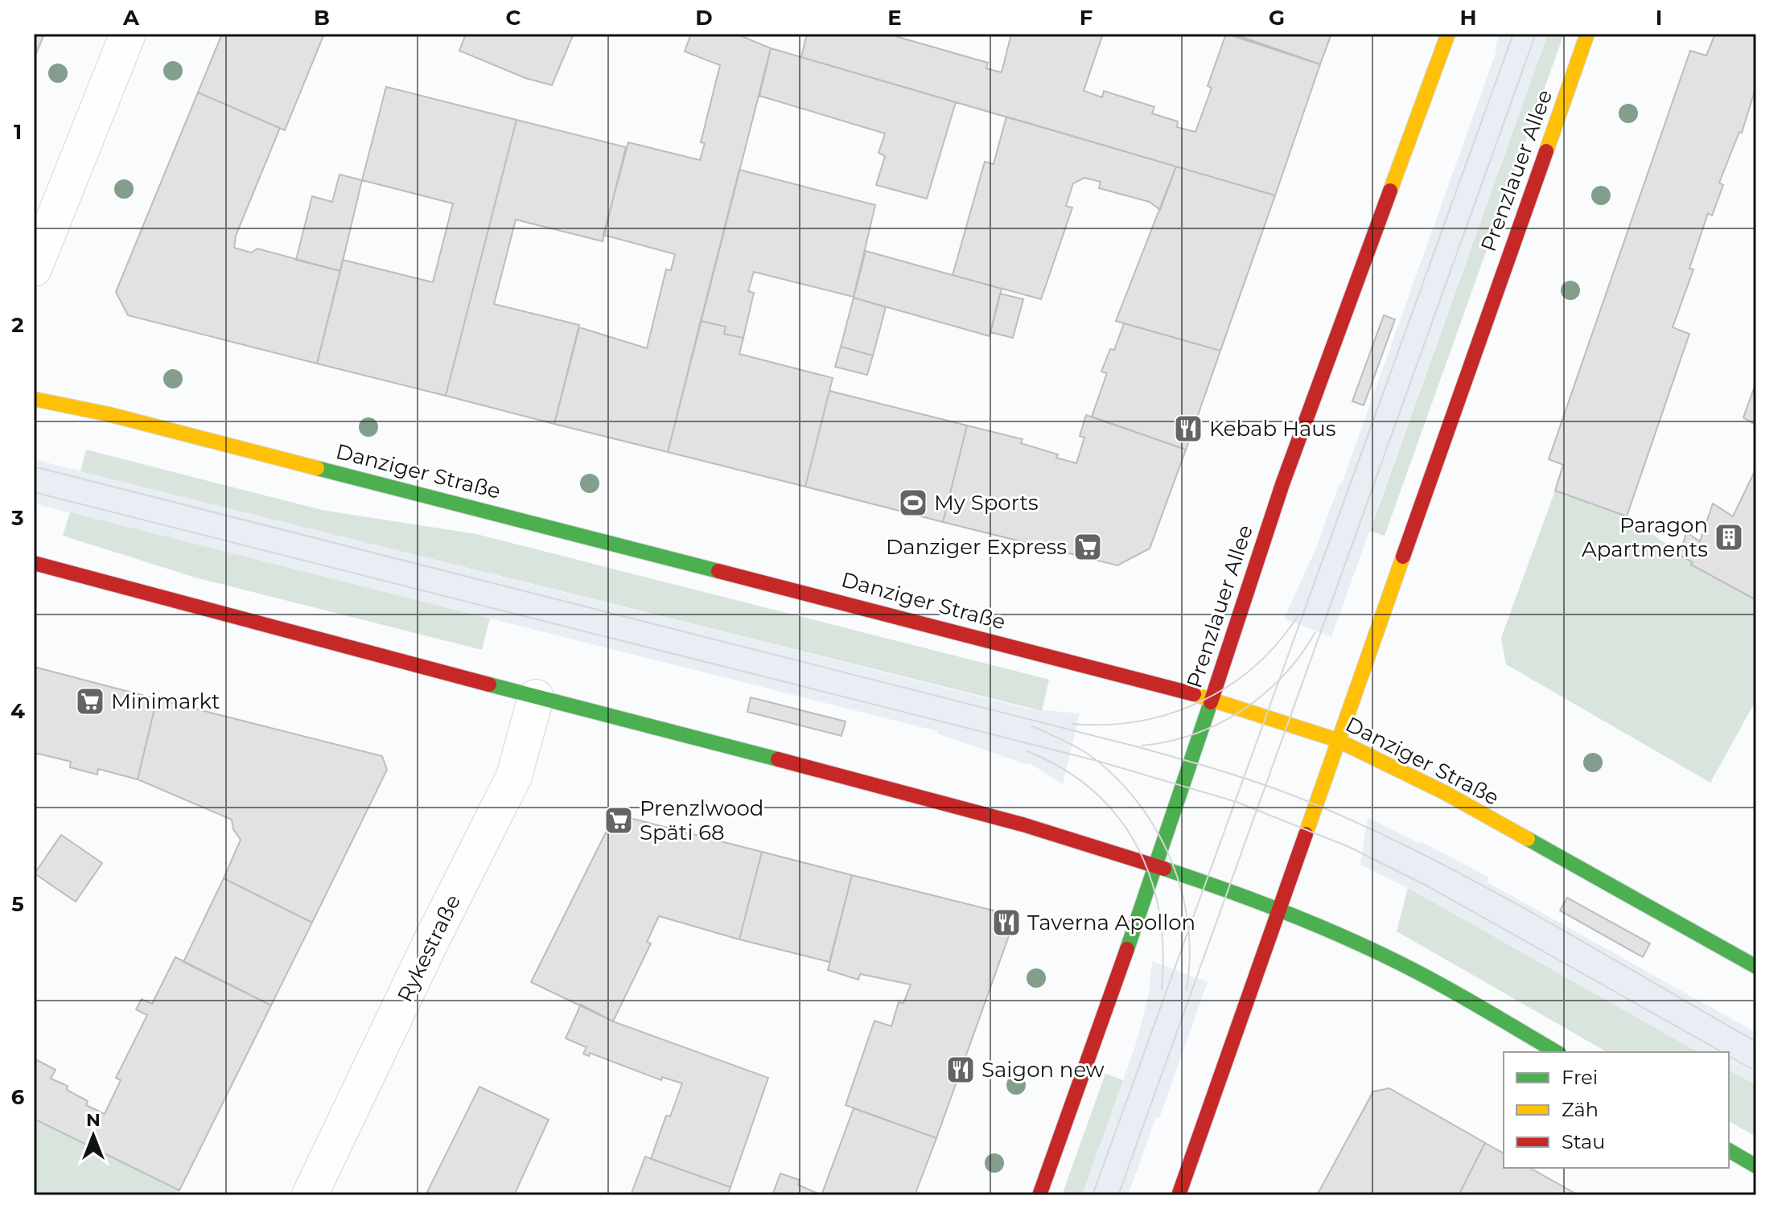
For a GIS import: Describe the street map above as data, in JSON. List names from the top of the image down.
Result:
{
  "streets": {
    "main road": ["Prenzlauer Allee", "Danziger Straße"],
    "street": ["Rykestraße"]
  },
  "crossings": [
    ["Prenzlauer Allee", "Danziger Straße"]
  ],
  "places": {
    "restaurant": ["Kebab Haus", "Taverna Apollon", "Saigon new"],
    "sports": ["My Sports"],
    "building": ["Paragon Apartments"],
    "supermarket": ["Danziger Express", "Minimarkt", "Prenzlwood Späti 68"]
  },
  "legend": ["Frei", "Zäh", "Stau"],
  "north": "top",
  "grid": {
    "columns": [
      "A",
      "B",
      "C",
      "D",
      "E",
      "F",
      "G",
      "H",
      "I"
    ],
    "rows": [
      "1",
      "2",
      "3",
      "4",
      "5",
      "6"
    ]
  }
}
